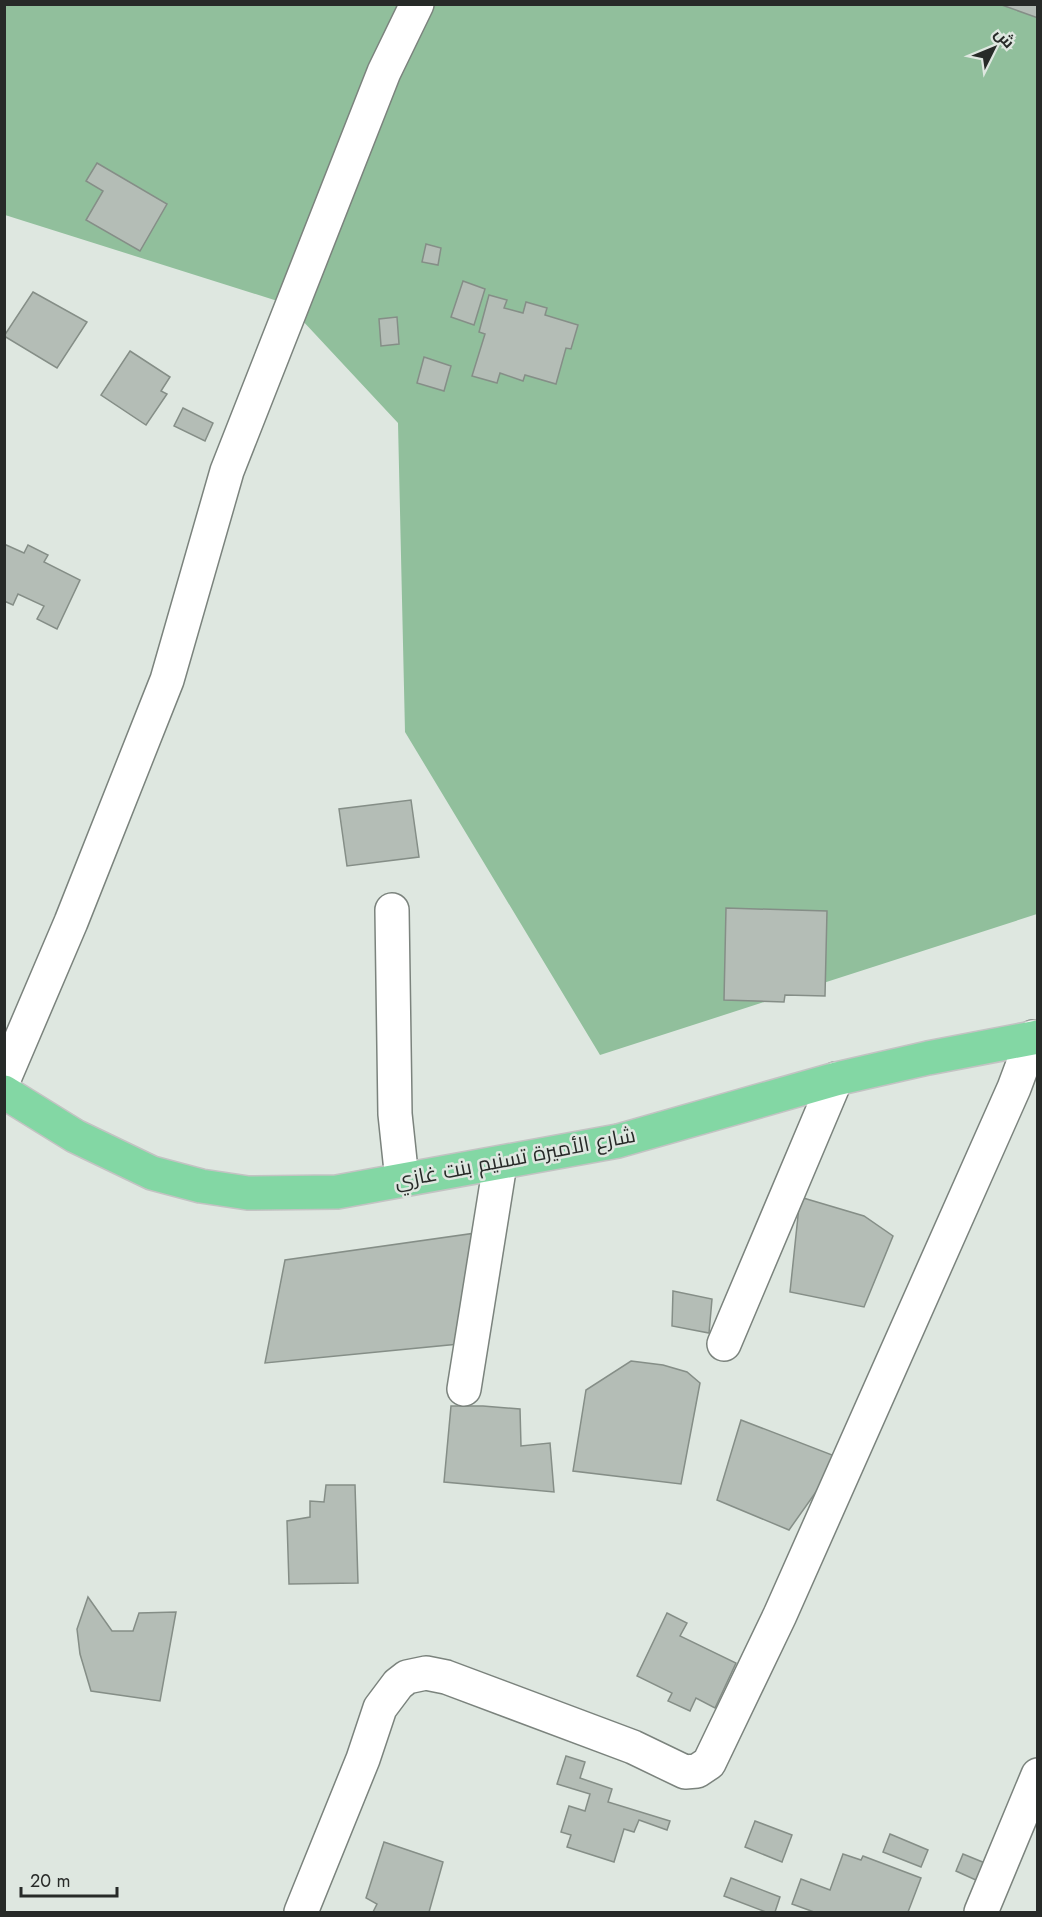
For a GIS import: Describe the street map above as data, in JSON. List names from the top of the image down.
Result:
{
  "streets": {
    "main road": ["شارع الأميرة تسنيم بنت غازي"]
  },
  "scale_bar": "20 m",
  "north": "top right"
}
